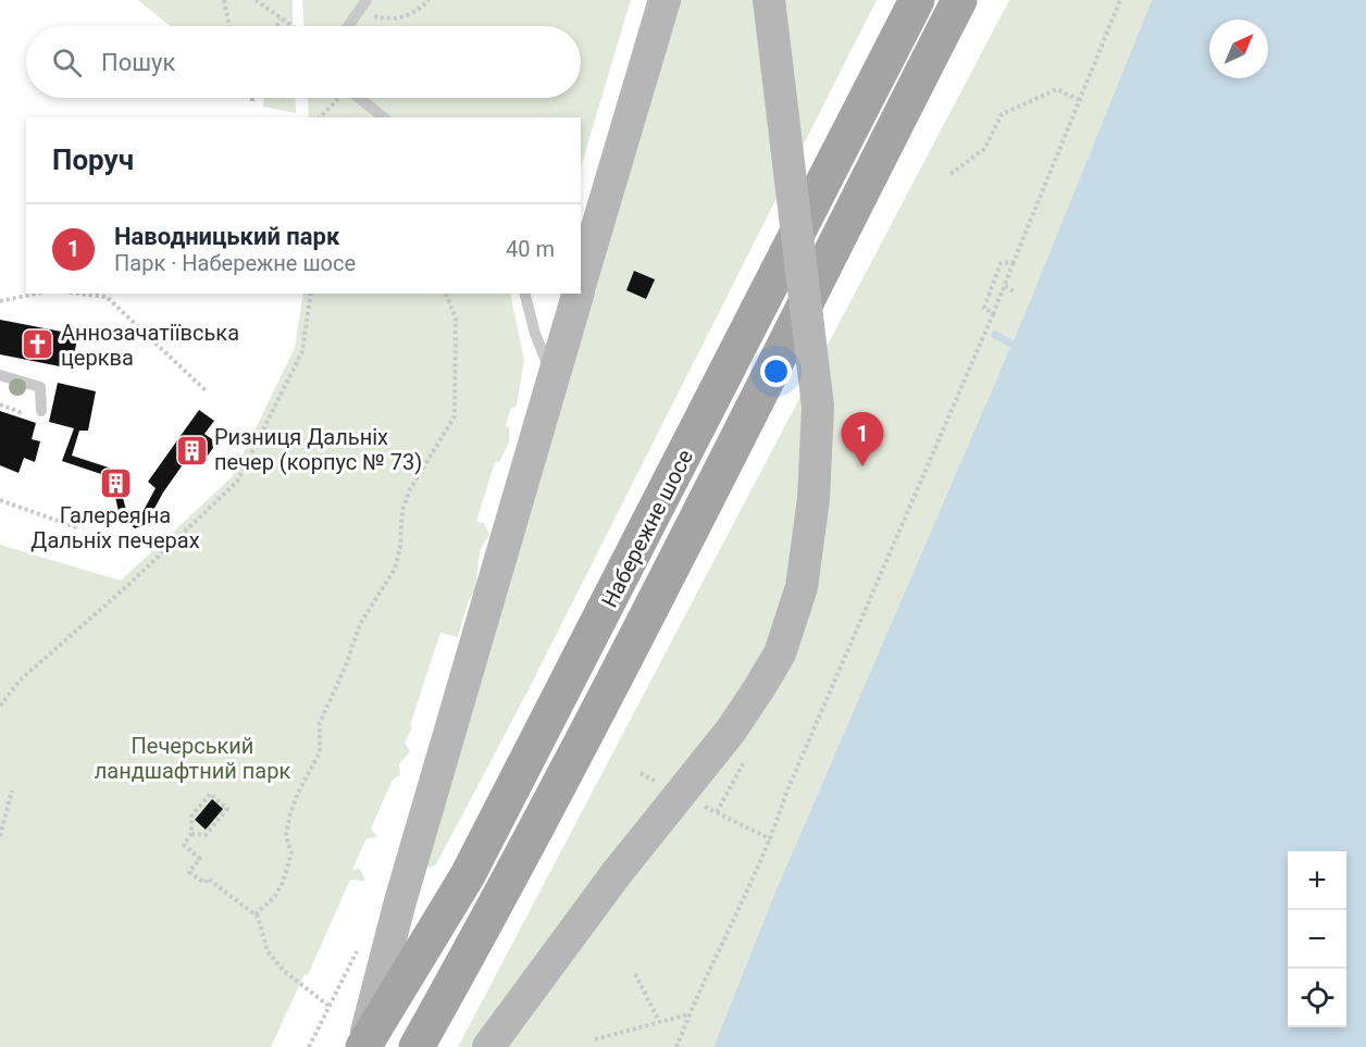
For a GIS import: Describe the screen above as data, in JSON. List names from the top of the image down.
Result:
{
  "streets": {
    "main road": ["Набережне шосе"]
  },
  "parks": ["Печерський ландшафтний парк"],
  "places": {
    "church": ["Аннозачатіївська церква"],
    "building": ["Ризниця Дальніх печер (корпус № 73)", "Галерея на Дальніх печерах"]
  },
  "north": "top right",
  "page": {
    "search": "Пошук",
    "heading": "Поруч",
    "list": [
      {
        "mark": "1",
        "name": "Наводницький парк",
        "note": "Парк · Набережне шосе",
        "value": "40 m"
      }
    ],
    "pins": "1",
    "map_buttons": ["+", "−"]
  }
}
